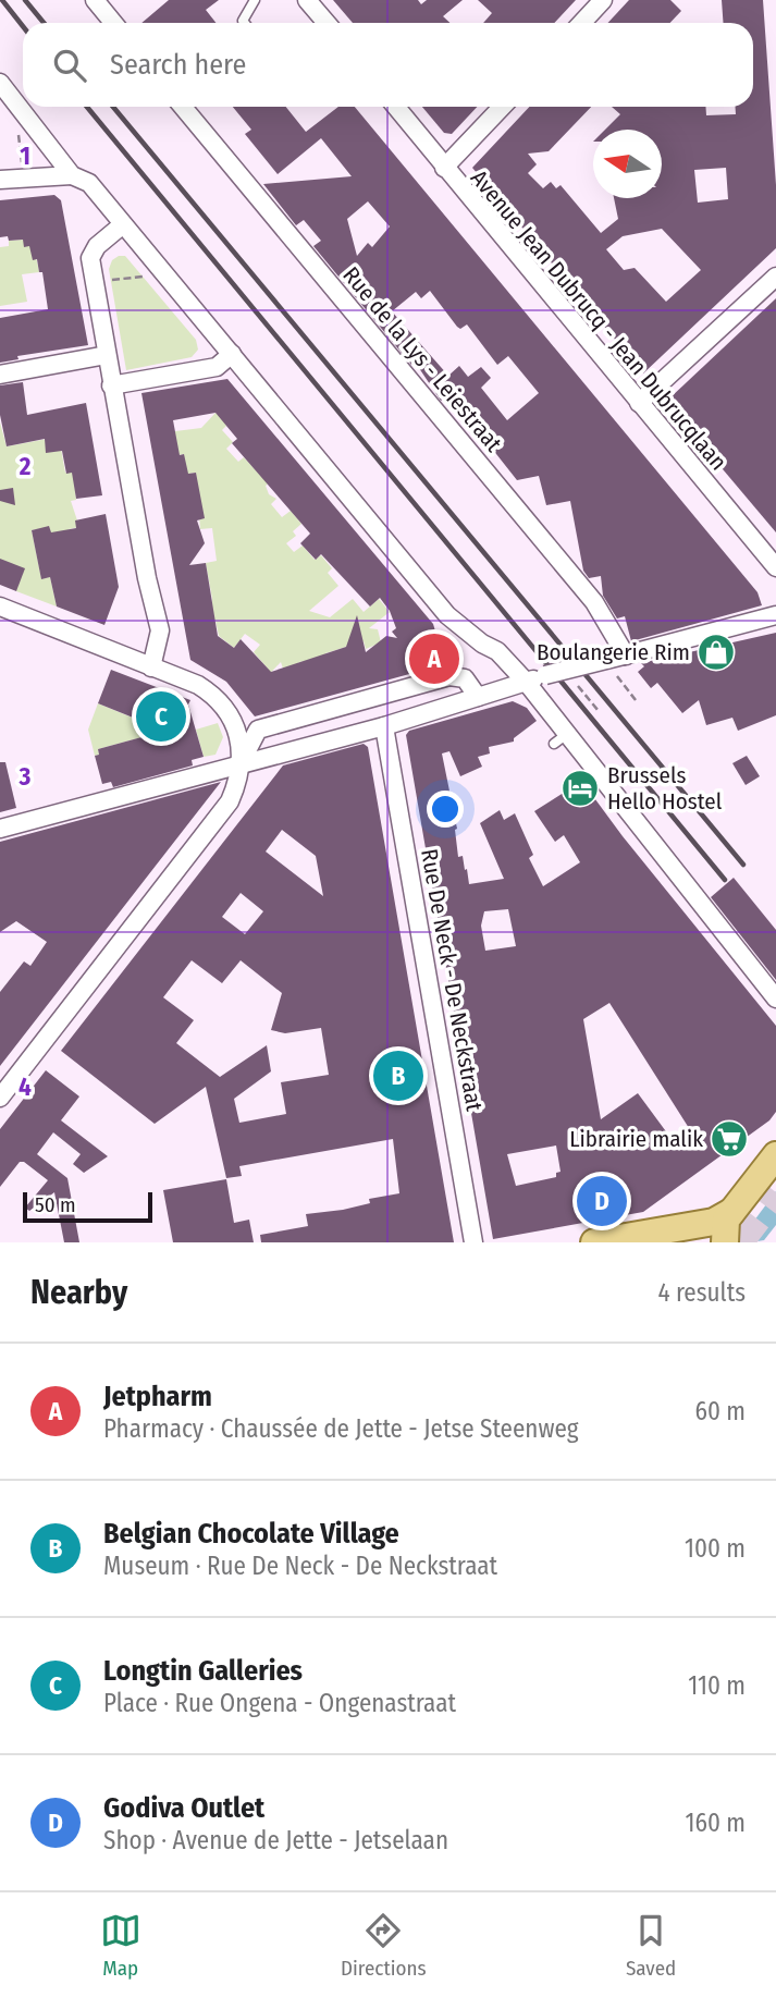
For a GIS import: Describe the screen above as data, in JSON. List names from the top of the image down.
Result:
{
  "streets": {
    "street": ["Avenue Jean Dubrucq - Jean Dubrucqlaan", "Rue de la Lys - Leiestraat", "Rue De Neck - De Neckstraat"]
  },
  "places": {
    "shop": ["Boulangerie Rim"],
    "hotel": ["Brussels Hello Hostel"],
    "supermarket": ["Librairie malik"]
  },
  "scale_bar": "50 m",
  "north": "left",
  "page": {
    "search": "Search here",
    "pins": [
      "A",
      "C",
      "B",
      "D"
    ],
    "scale": "50 m",
    "heading": ["Nearby", "4 results"],
    "list": [
      {
        "mark": "A",
        "name": "Jetpharm",
        "note": "Pharmacy · Chaussée de Jette - Jetse Steenweg",
        "value": "60 m"
      },
      {
        "mark": "B",
        "name": "Belgian Chocolate Village",
        "note": "Museum · Rue De Neck - De Neckstraat",
        "value": "100 m"
      },
      {
        "mark": "C",
        "name": "Longtin Galleries",
        "note": "Place · Rue Ongena - Ongenastraat",
        "value": "110 m"
      },
      {
        "mark": "D",
        "name": "Godiva Outlet",
        "note": "Shop · Avenue de Jette - Jetselaan",
        "value": "160 m"
      }
    ],
    "nav": ["Map", "Directions", "Saved"]
  },
  "grid": {
    "rows": [
      "1",
      "2",
      "3",
      "4"
    ]
  }
}
